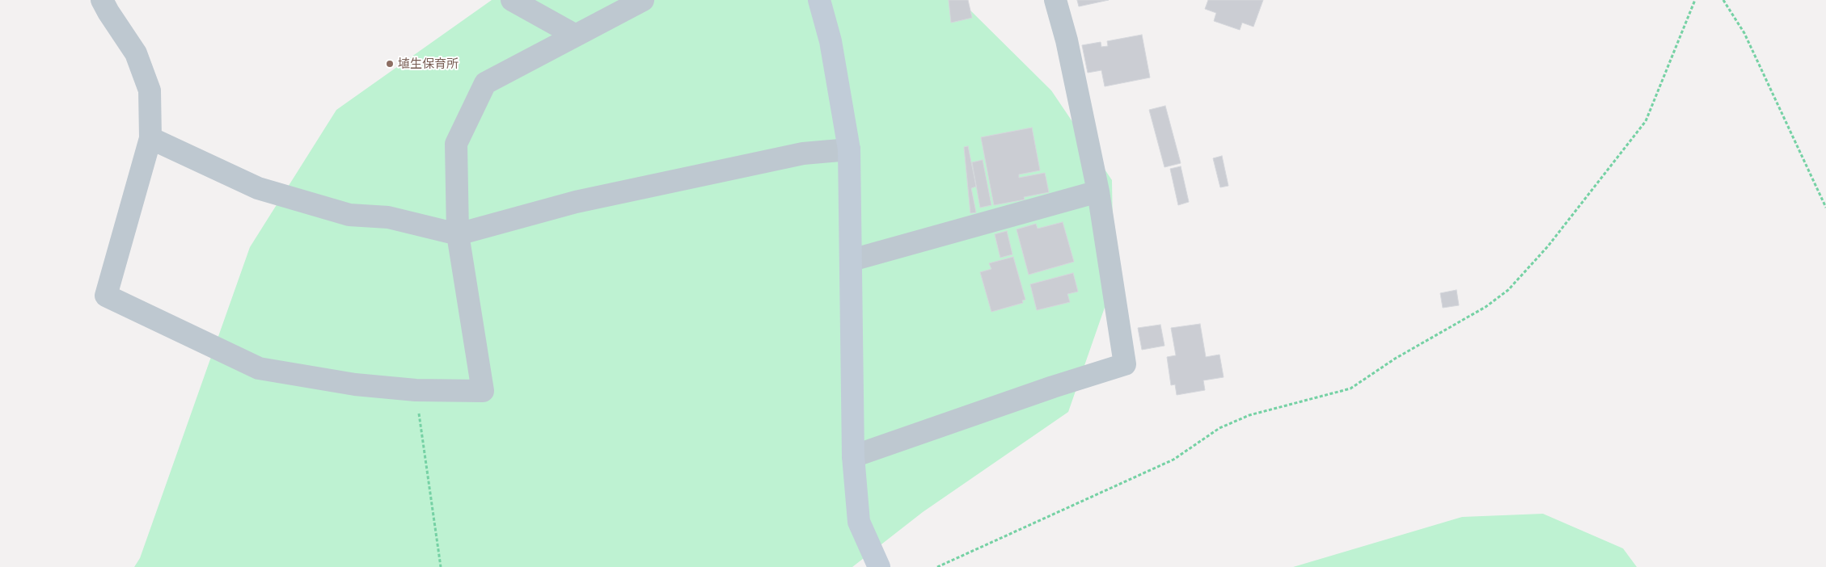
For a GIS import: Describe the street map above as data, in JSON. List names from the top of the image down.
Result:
{
  "places": ["埴生保育所"]
}
